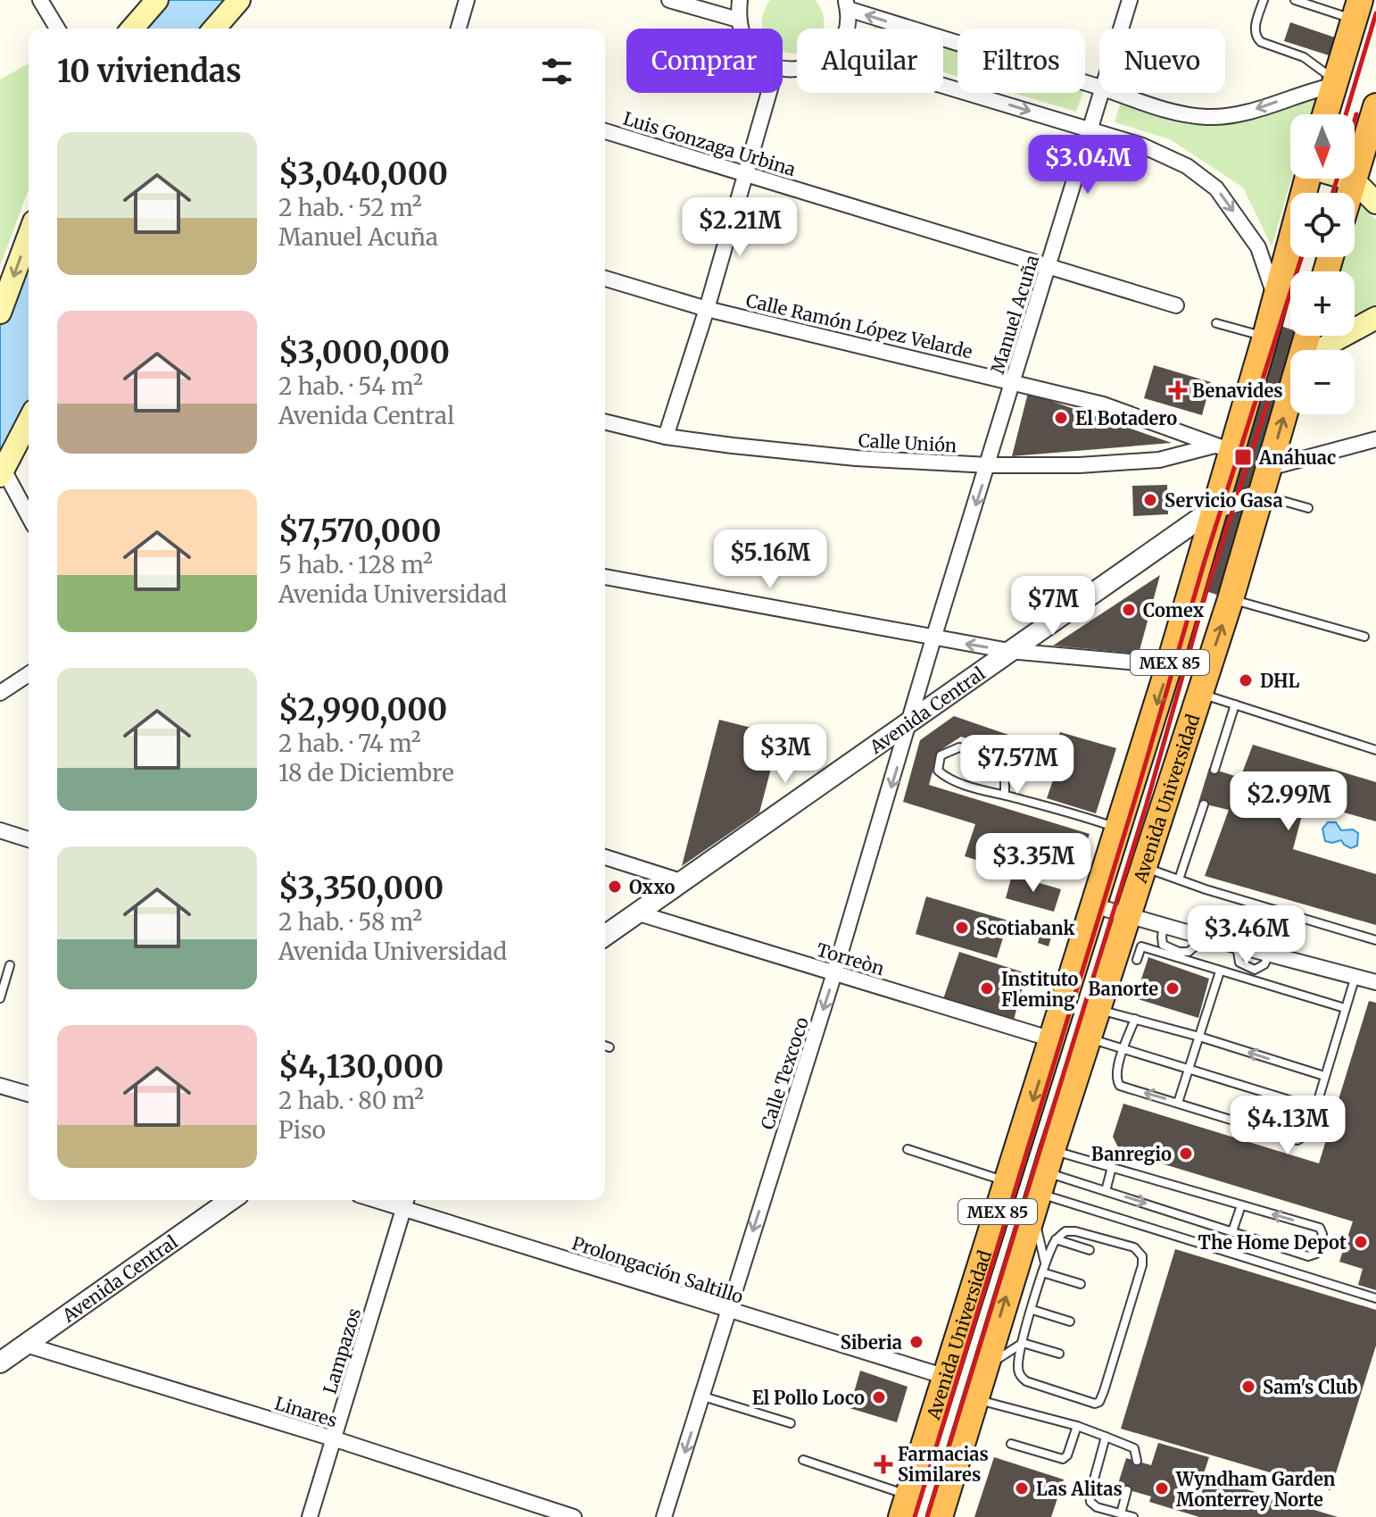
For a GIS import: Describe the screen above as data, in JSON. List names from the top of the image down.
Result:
{
  "streets": {
    "highway": ["MEX 85", "Avenida Universidad"],
    "street": [
      "Luis Gonzaga Urbina",
      "Manuel Acuña",
      "Calle Ramón López Velarde",
      "Calle Unión",
      "Avenida Central",
      "Torreòn",
      "Calle Texcoco",
      "Prolongación Saltillo",
      "Lampazos",
      "Linares"
    ]
  },
  "crossings": [
    ["Luis Gonzaga Urbina", "Manuel Acuña"],
    ["Manuel Acuña", "Calle Ramón López Velarde"],
    ["Manuel Acuña", "Calle Unión"],
    ["Manuel Acuña", "Calle Texcoco"],
    ["Calle Ramón López Velarde", "Calle Unión"],
    ["Calle Ramón López Velarde", "Avenida Universidad"],
    ["Calle Unión", "Avenida Universidad"],
    ["Avenida Central", "Avenida Universidad"],
    ["Avenida Central", "Torreòn"],
    ["Avenida Central", "Calle Texcoco"],
    ["Avenida Central", "Linares"],
    ["Avenida Universidad", "Torreòn"],
    ["Avenida Universidad", "Prolongación Saltillo"],
    ["Torreòn", "Calle Texcoco"],
    ["Calle Texcoco", "Prolongación Saltillo"],
    ["Prolongación Saltillo", "Lampazos"],
    ["Lampazos", "Linares"]
  ],
  "one_way": ["Calle Texcoco"],
  "places": {
    "health": ["Benavides", "Farmacias Similares"],
    "other": [
      "El Botadero",
      "Servicio Gasa",
      "Comex",
      "DHL",
      "Oxxo",
      "Scotiabank",
      "Instituto Fleming",
      "Banorte",
      "Banregio",
      "The Home Depot",
      "Siberia",
      "Sam's Club",
      "El Pollo Loco",
      "Las Alitas",
      "Wyndham Garden Monterrey Norte"
    ],
    "transit": ["Anáhuac"]
  },
  "north": "bottom",
  "page": {
    "chip": [
      "Comprar",
      "Alquilar",
      "Filtros",
      "Nuevo"
    ],
    "heading": "10 viviendas",
    "map_buttons": ["+", "−"],
    "list": [
      {
        "name": "$3,040,000",
        "note": "2 hab. · 52 m² · Manuel Acuña"
      },
      {
        "name": "$3,000,000",
        "note": "2 hab. · 54 m² · Avenida Central"
      },
      {
        "name": "$7,570,000",
        "note": "5 hab. · 128 m² · Avenida Universidad"
      },
      {
        "name": "$2,990,000",
        "note": "2 hab. · 74 m² · 18 de Diciembre"
      },
      {
        "name": "$3,350,000",
        "note": "2 hab. · 58 m² · Avenida Universidad"
      },
      {
        "name": "$4,130,000",
        "note": "2 hab. · 80 m² · Piso"
      }
    ],
    "price": [
      "$3.04M",
      "$2.21M",
      "$5.16M",
      "$7M",
      "$3M",
      "$7.57M",
      "$2.99M",
      "$3.35M",
      "$3.46M",
      "$4.13M"
    ]
  }
}
